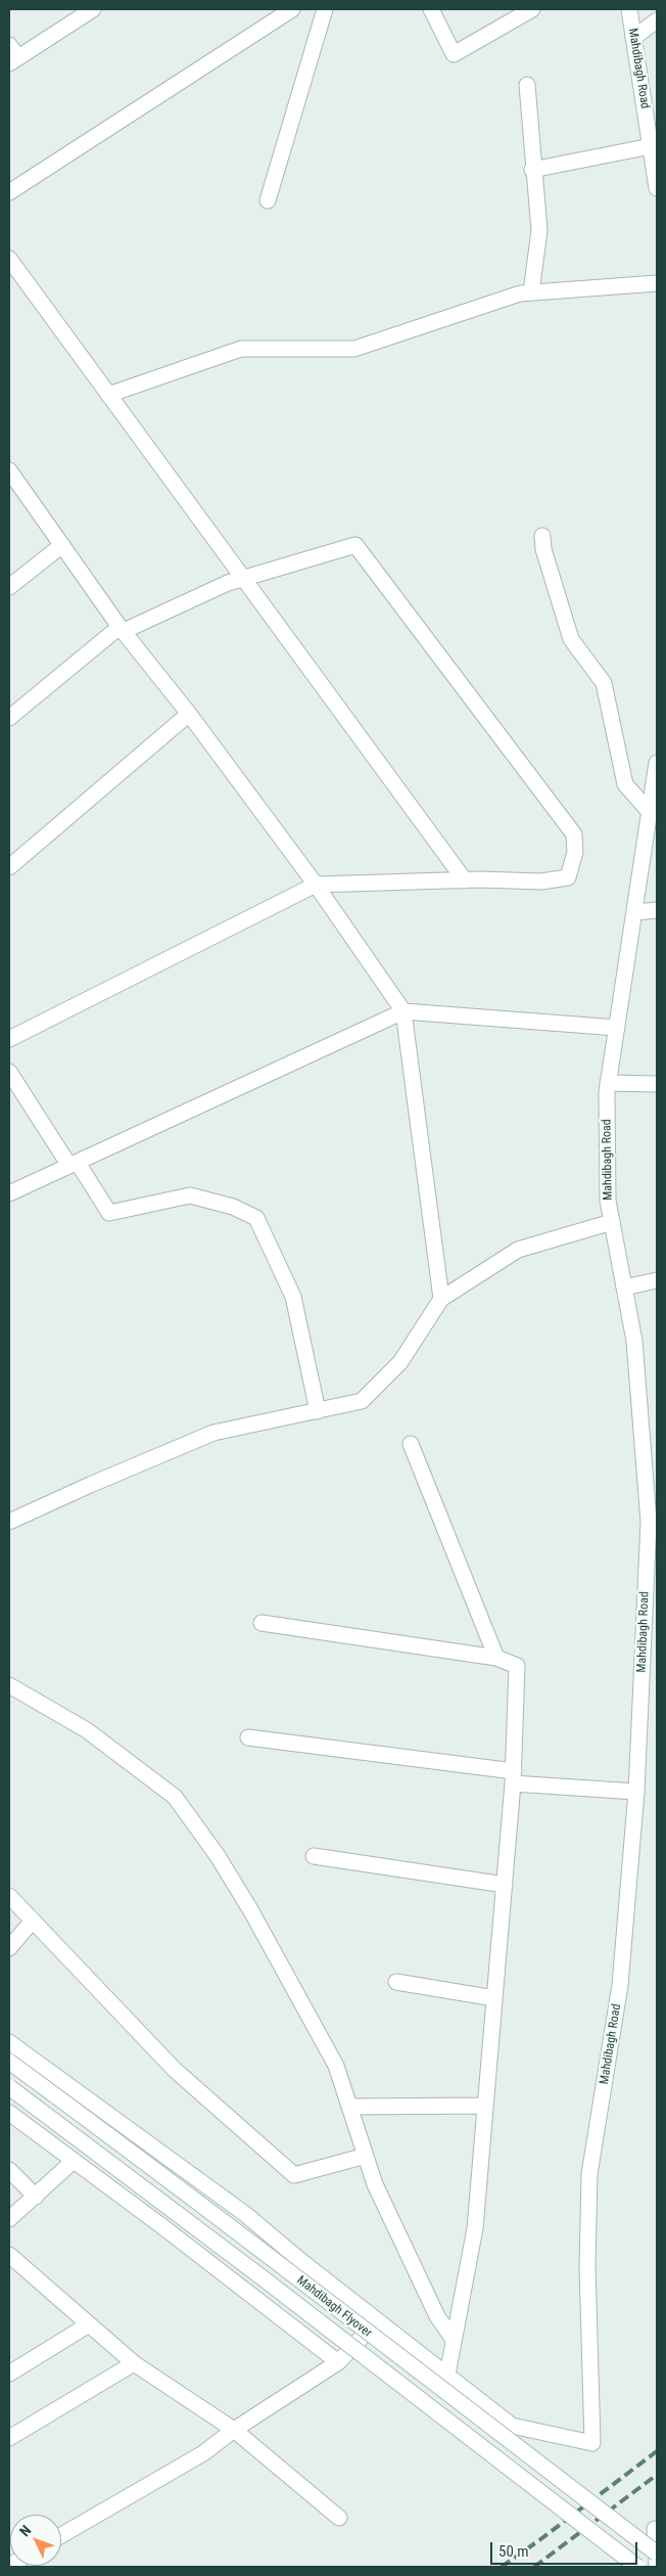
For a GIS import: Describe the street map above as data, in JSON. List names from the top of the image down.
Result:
{
  "streets": {
    "street": ["Mahdibagh Road", "Mahdibagh Flyover"]
  },
  "scale_bar": "50 m",
  "north": "top left"
}
